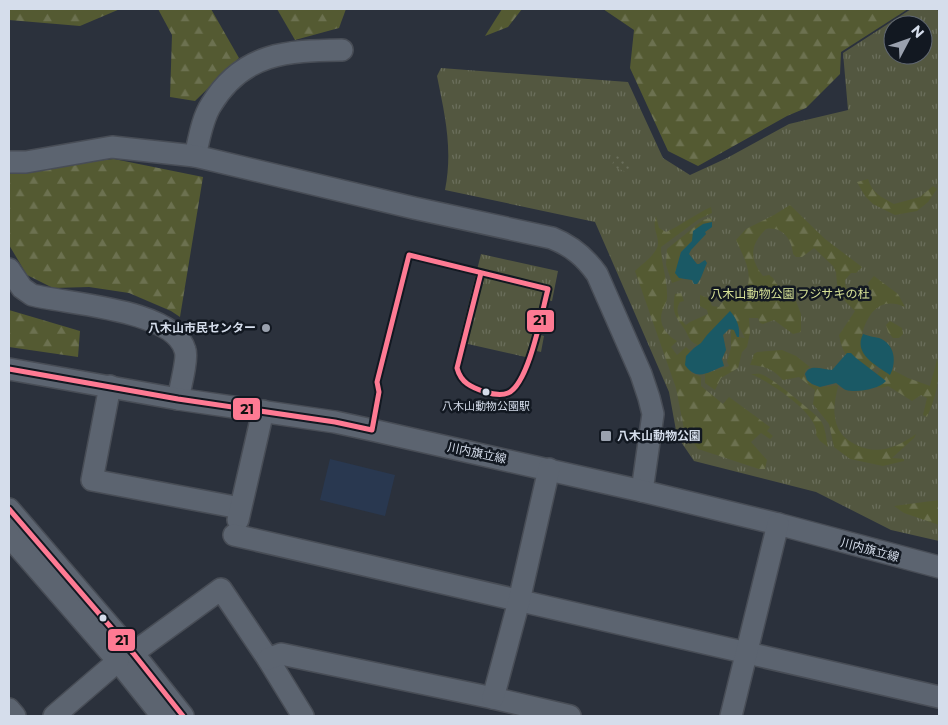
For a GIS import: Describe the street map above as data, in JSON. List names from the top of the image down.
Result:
{
  "streets": {
    "street": ["川内旗立線"]
  },
  "parks": ["八木山動物公園 フジサキの杜"],
  "places": {
    "other": ["八木山市民センター", "八木山動物公園駅"],
    "transit": ["八木山動物公園"]
  },
  "lines": ["transit line 21"],
  "north": "top right"
}
